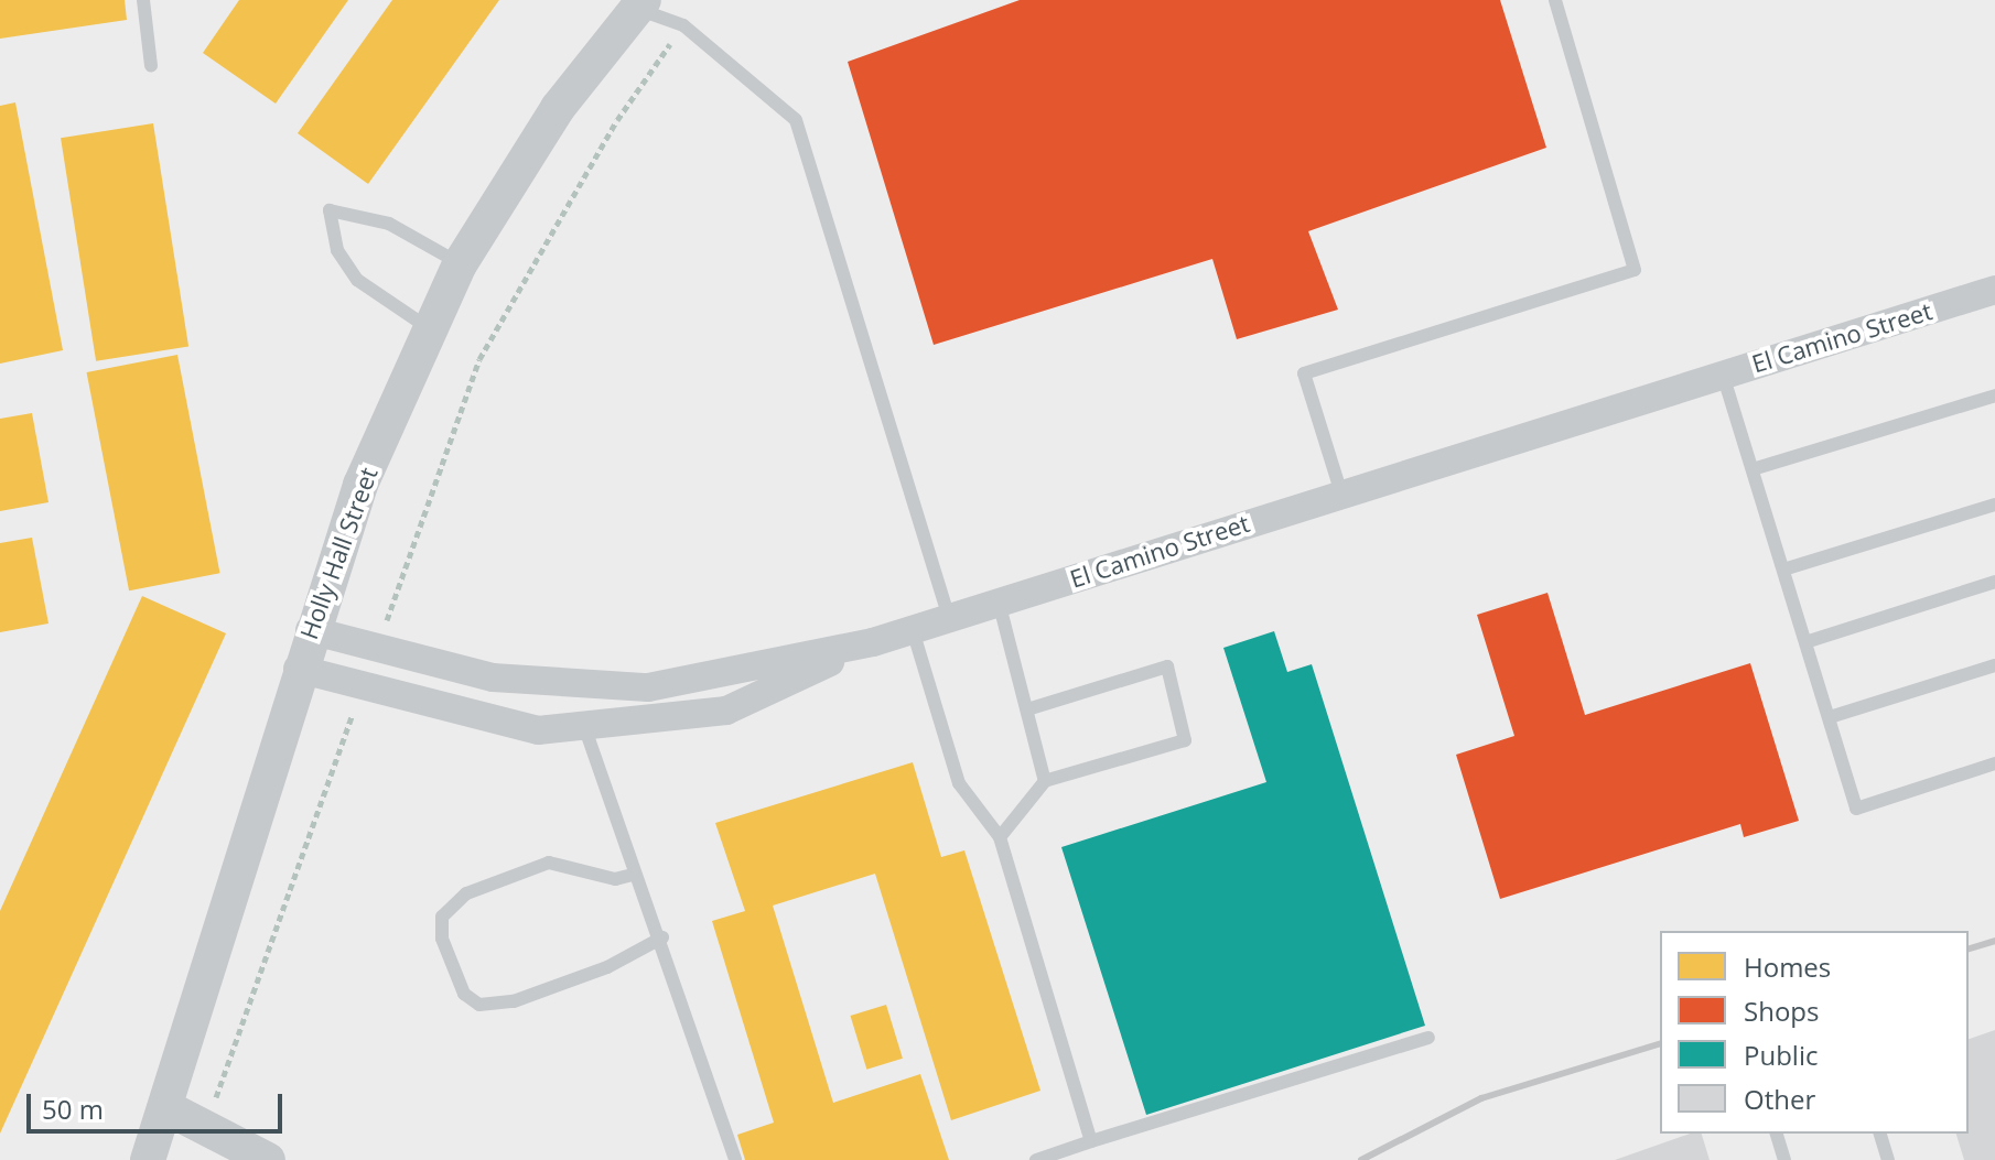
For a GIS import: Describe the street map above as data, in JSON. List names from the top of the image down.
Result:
{
  "streets": {
    "street": ["El Camino Street", "Holly Hall Street"]
  },
  "crossings": [
    ["El Camino Street", "Holly Hall Street"]
  ],
  "legend": [
    "Homes",
    "Shops",
    "Public",
    "Other"
  ],
  "scale_bar": "50 m"
}
